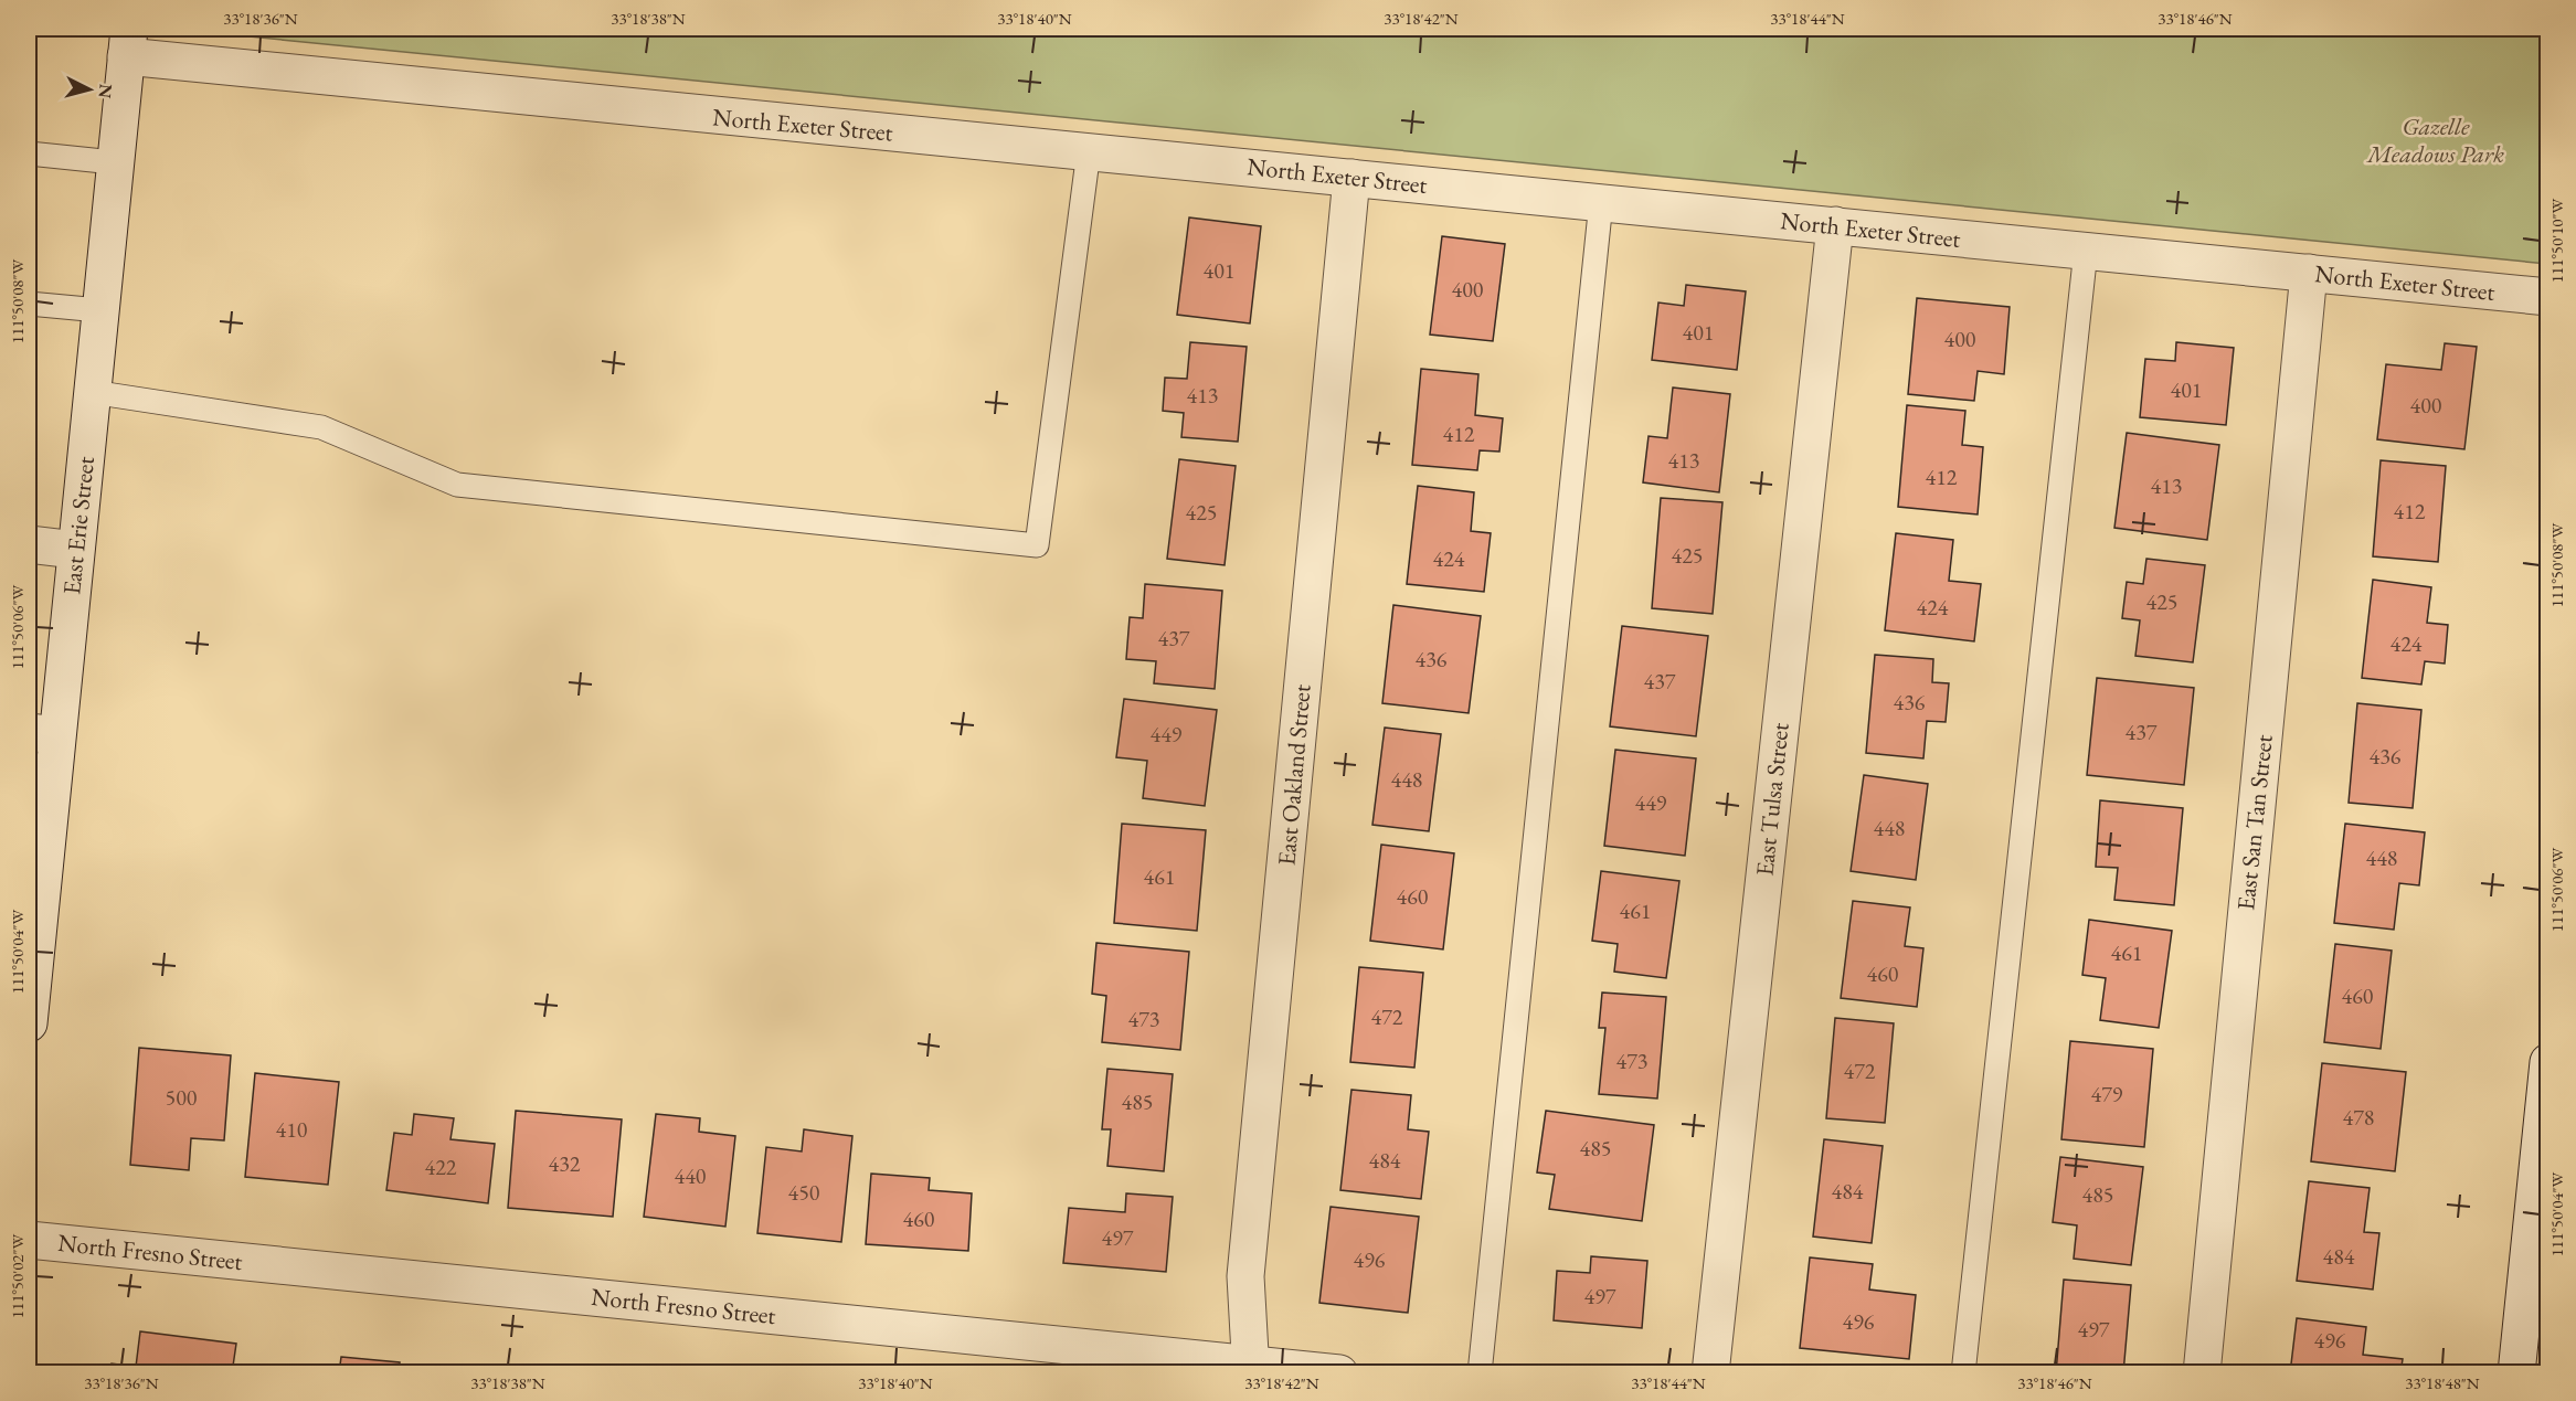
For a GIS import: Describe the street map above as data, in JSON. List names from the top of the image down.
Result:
{
  "streets": {
    "street": [
      "North Exeter Street",
      "East Erie Street",
      "East Oakland Street",
      "East Tulsa Street",
      "East San Tan Street",
      "North Fresno Street"
    ]
  },
  "crossings": [
    ["North Exeter Street", "East Erie Street"],
    ["North Exeter Street", "East Oakland Street"],
    ["North Exeter Street", "East Tulsa Street"],
    ["North Exeter Street", "East San Tan Street"],
    ["East Oakland Street", "North Fresno Street"]
  ],
  "parks": ["Gazelle Meadows Park"],
  "house_numbers": [
    "401",
    "400",
    "401",
    "400",
    "401",
    "413",
    "400",
    "412",
    "413",
    "412",
    "413",
    "412",
    "425",
    "425",
    "424",
    "425",
    "424",
    "437",
    "424",
    "436",
    "437",
    "436",
    "437",
    "449",
    "436",
    "448",
    "449",
    "448",
    "448",
    "461",
    "460",
    "461",
    "461",
    "460",
    "460",
    "472",
    "473",
    "473",
    "472",
    "479",
    "500",
    "485",
    "478",
    "410",
    "485",
    "484",
    "432",
    "422",
    "440",
    "484",
    "450",
    "485",
    "460",
    "497",
    "484",
    "496",
    "497",
    "496",
    "497",
    "496"
  ],
  "north": "right",
  "coordinates": [
    "33°18'36\"N",
    "33°18'38\"N",
    "33°18'40\"N",
    "33°18'42\"N",
    "33°18'44\"N",
    "33°18'46\"N",
    "111°50'10\"W",
    "111°50'08\"W",
    "111°50'06\"W",
    "111°50'04\"W",
    "111°50'02\"W",
    "33°18'48\"N"
  ]
}
